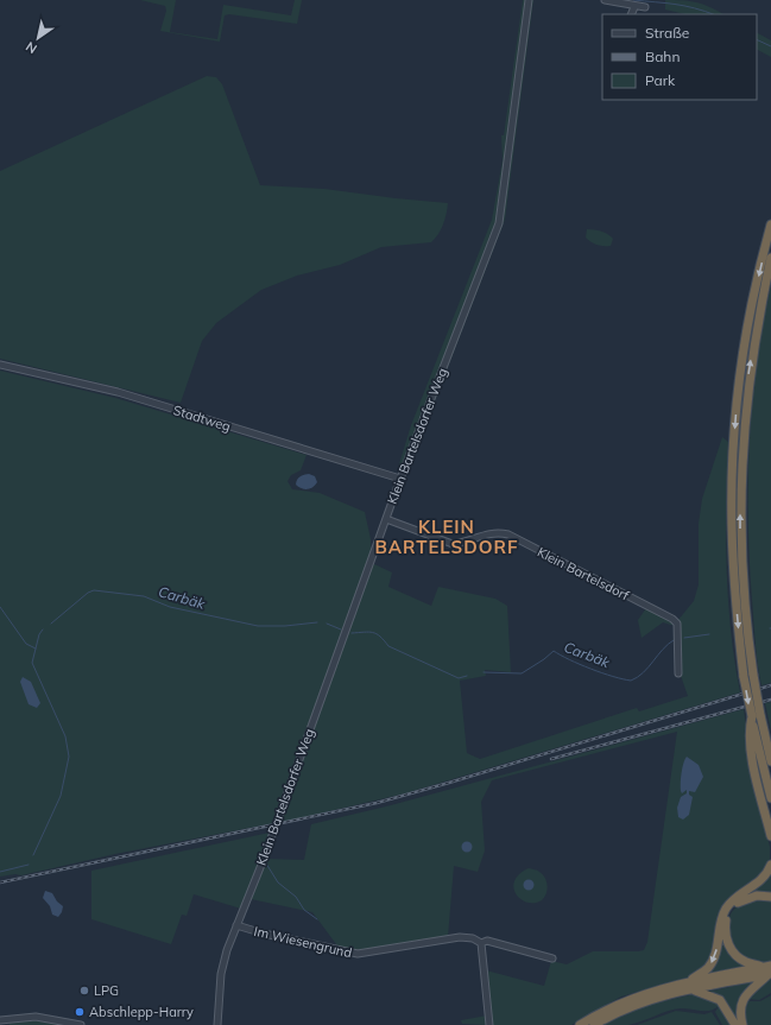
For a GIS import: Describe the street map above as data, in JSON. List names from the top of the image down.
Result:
{
  "streets": {
    "street": [
      "Stadtweg",
      "Klein Bartelsdorfer Weg",
      "Klein Bartelsdorf",
      "Im Wiesengrund"
    ]
  },
  "crossings": [
    ["Stadtweg", "Klein Bartelsdorfer Weg"],
    ["Klein Bartelsdorfer Weg", "Klein Bartelsdorf"],
    ["Klein Bartelsdorfer Weg", "Im Wiesengrund"]
  ],
  "districts": ["KLEIN BARTELSDORF"],
  "water": ["Carbäk"],
  "places": ["LPG", "Abschlepp-Harry"],
  "legend": ["Straße", "Bahn", "Park"],
  "north": "bottom left"
}
